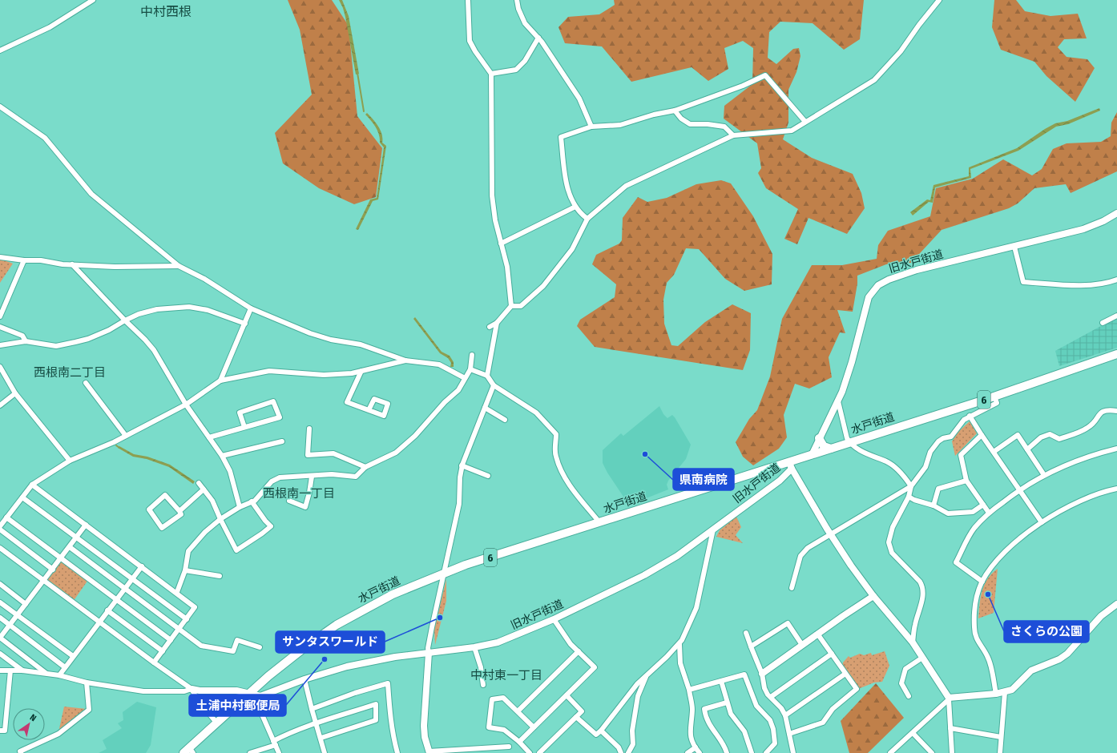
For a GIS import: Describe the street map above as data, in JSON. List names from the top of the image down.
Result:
{
  "streets": {
    "highway": ["6", "水戸街道"],
    "street": ["旧水戸街道"]
  },
  "crossings": [
    ["旧水戸街道", "水戸街道"]
  ],
  "districts": [
    "中村西根",
    "西根南二丁目",
    "西根南一丁目",
    "中村東一丁目"
  ],
  "places": [
    "県南病院",
    "さくらの公園",
    "サンタスワールド",
    "土浦中村郵便局"
  ],
  "north": "top right"
}
